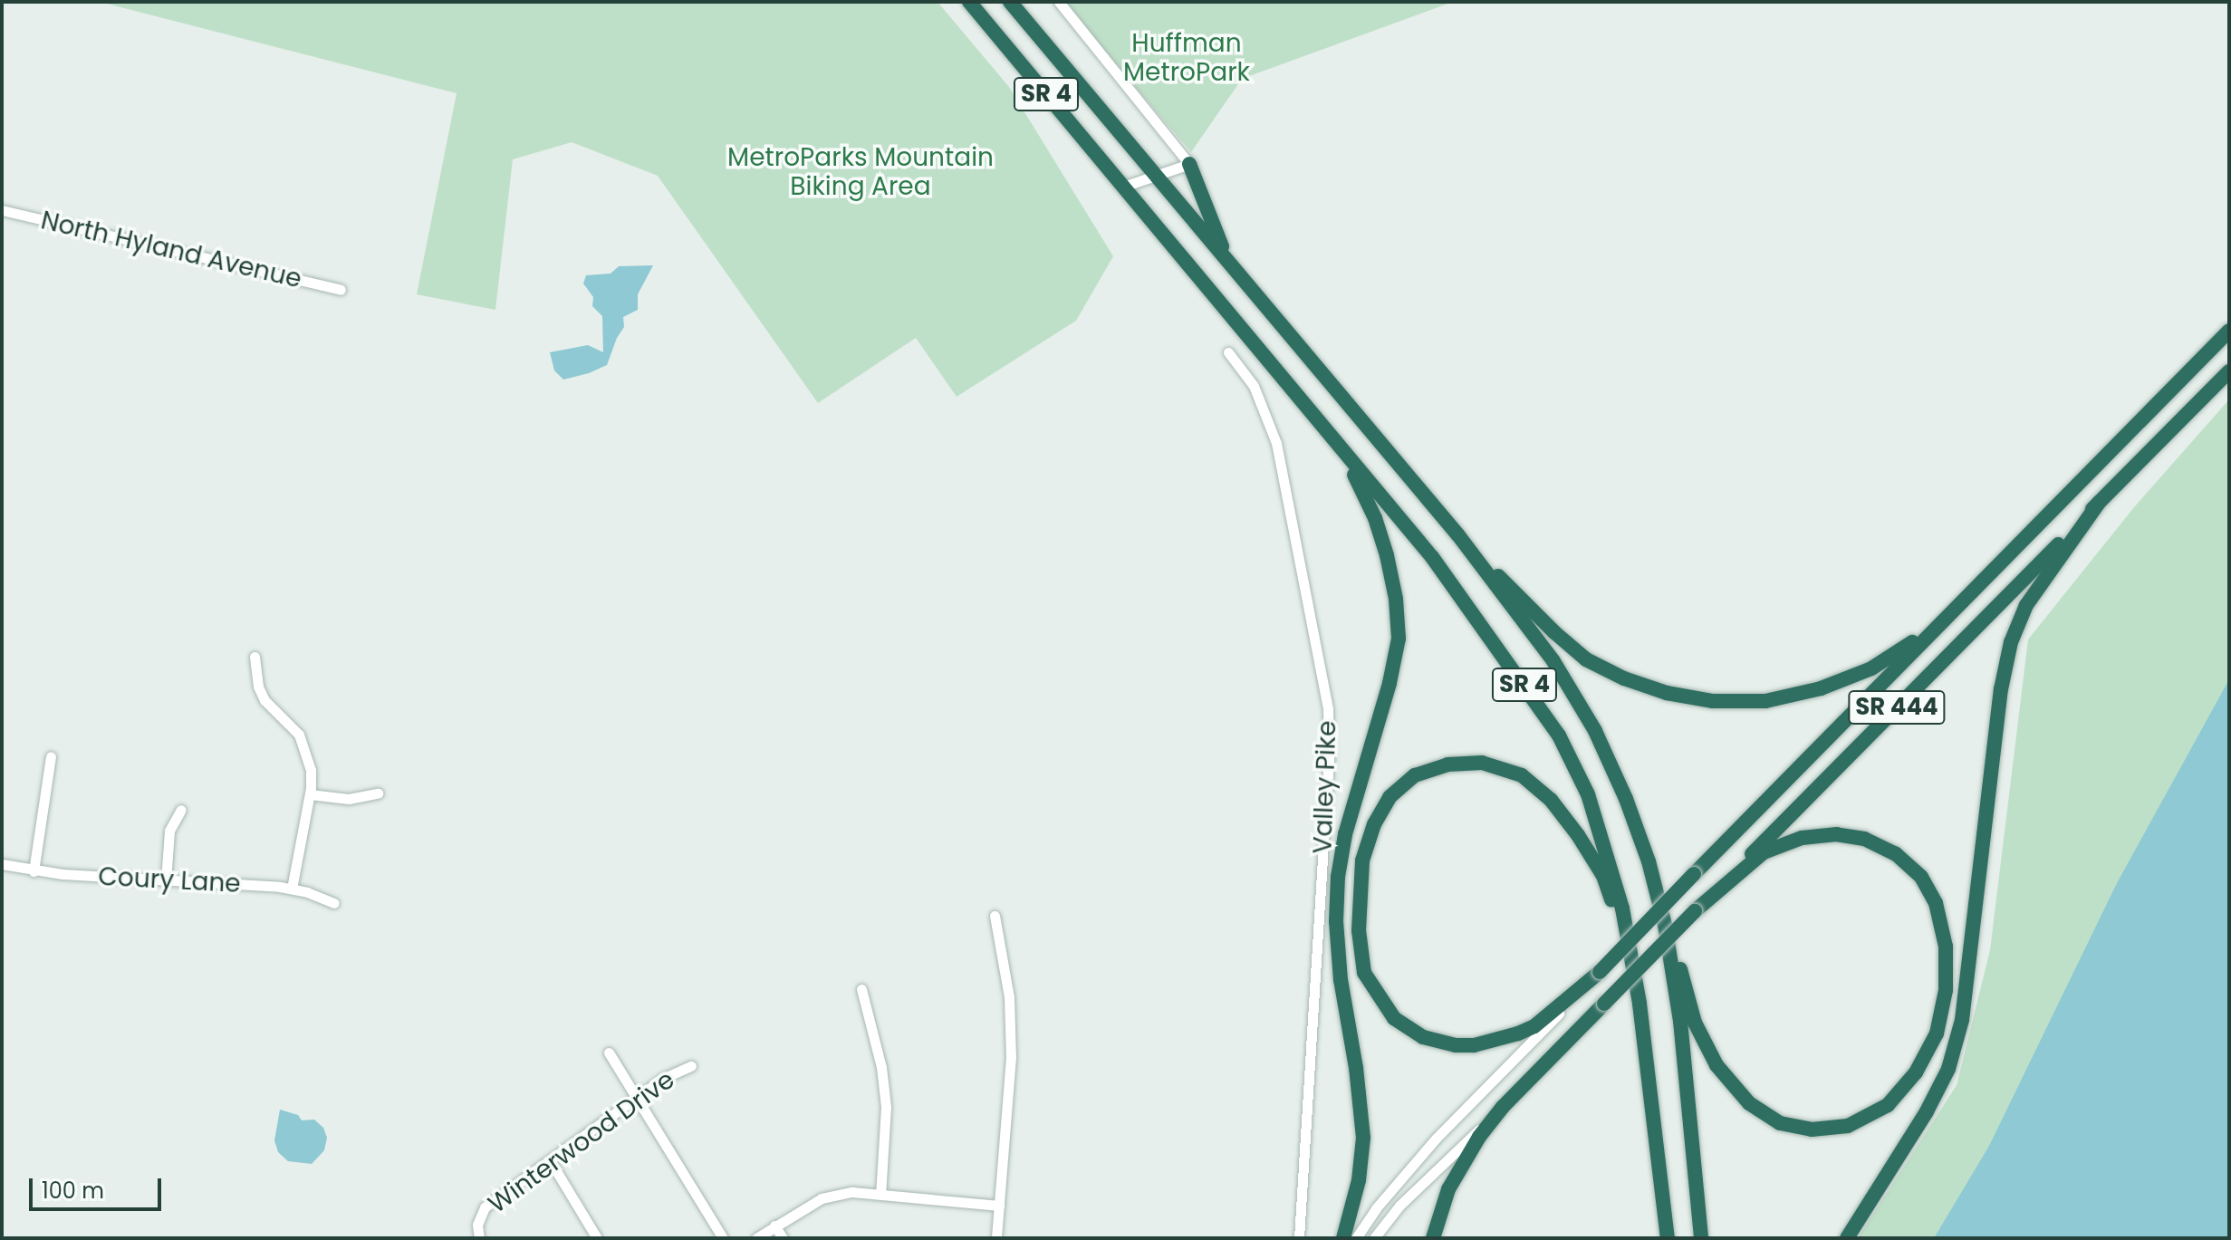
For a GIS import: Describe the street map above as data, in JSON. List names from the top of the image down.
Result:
{
  "streets": {
    "highway": ["SR 4", "SR 444"],
    "street": [
      "North Hyland Avenue",
      "Valley Pike",
      "Coury Lane",
      "Winterwood Drive"
    ]
  },
  "parks": ["Huffman MetroPark", "MetroParks Mountain Biking Area"],
  "scale_bar": "100 m"
}
